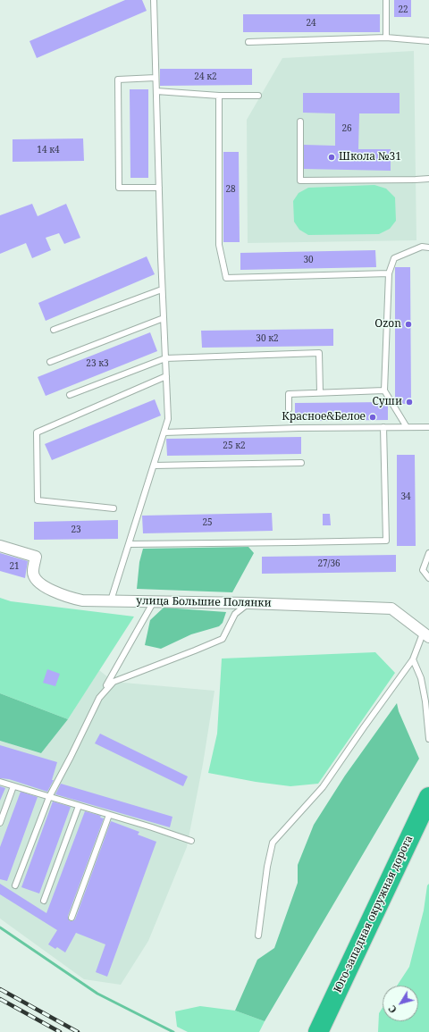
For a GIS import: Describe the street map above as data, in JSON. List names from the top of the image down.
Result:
{
  "streets": {
    "highway": ["Юго-западная окружная дорога"],
    "street": ["улица Большие Полянки"]
  },
  "places": [
    "Школа №31",
    "Ozon",
    "Суши",
    "Красное&Белое"
  ],
  "house_numbers": [
    "22",
    "24",
    "24 к2",
    "26",
    "14 к4",
    "28",
    "30",
    "30 к2",
    "23 к3",
    "25 к2",
    "34",
    "25",
    "23",
    "27/36",
    "21"
  ],
  "north": "bottom left"
}
